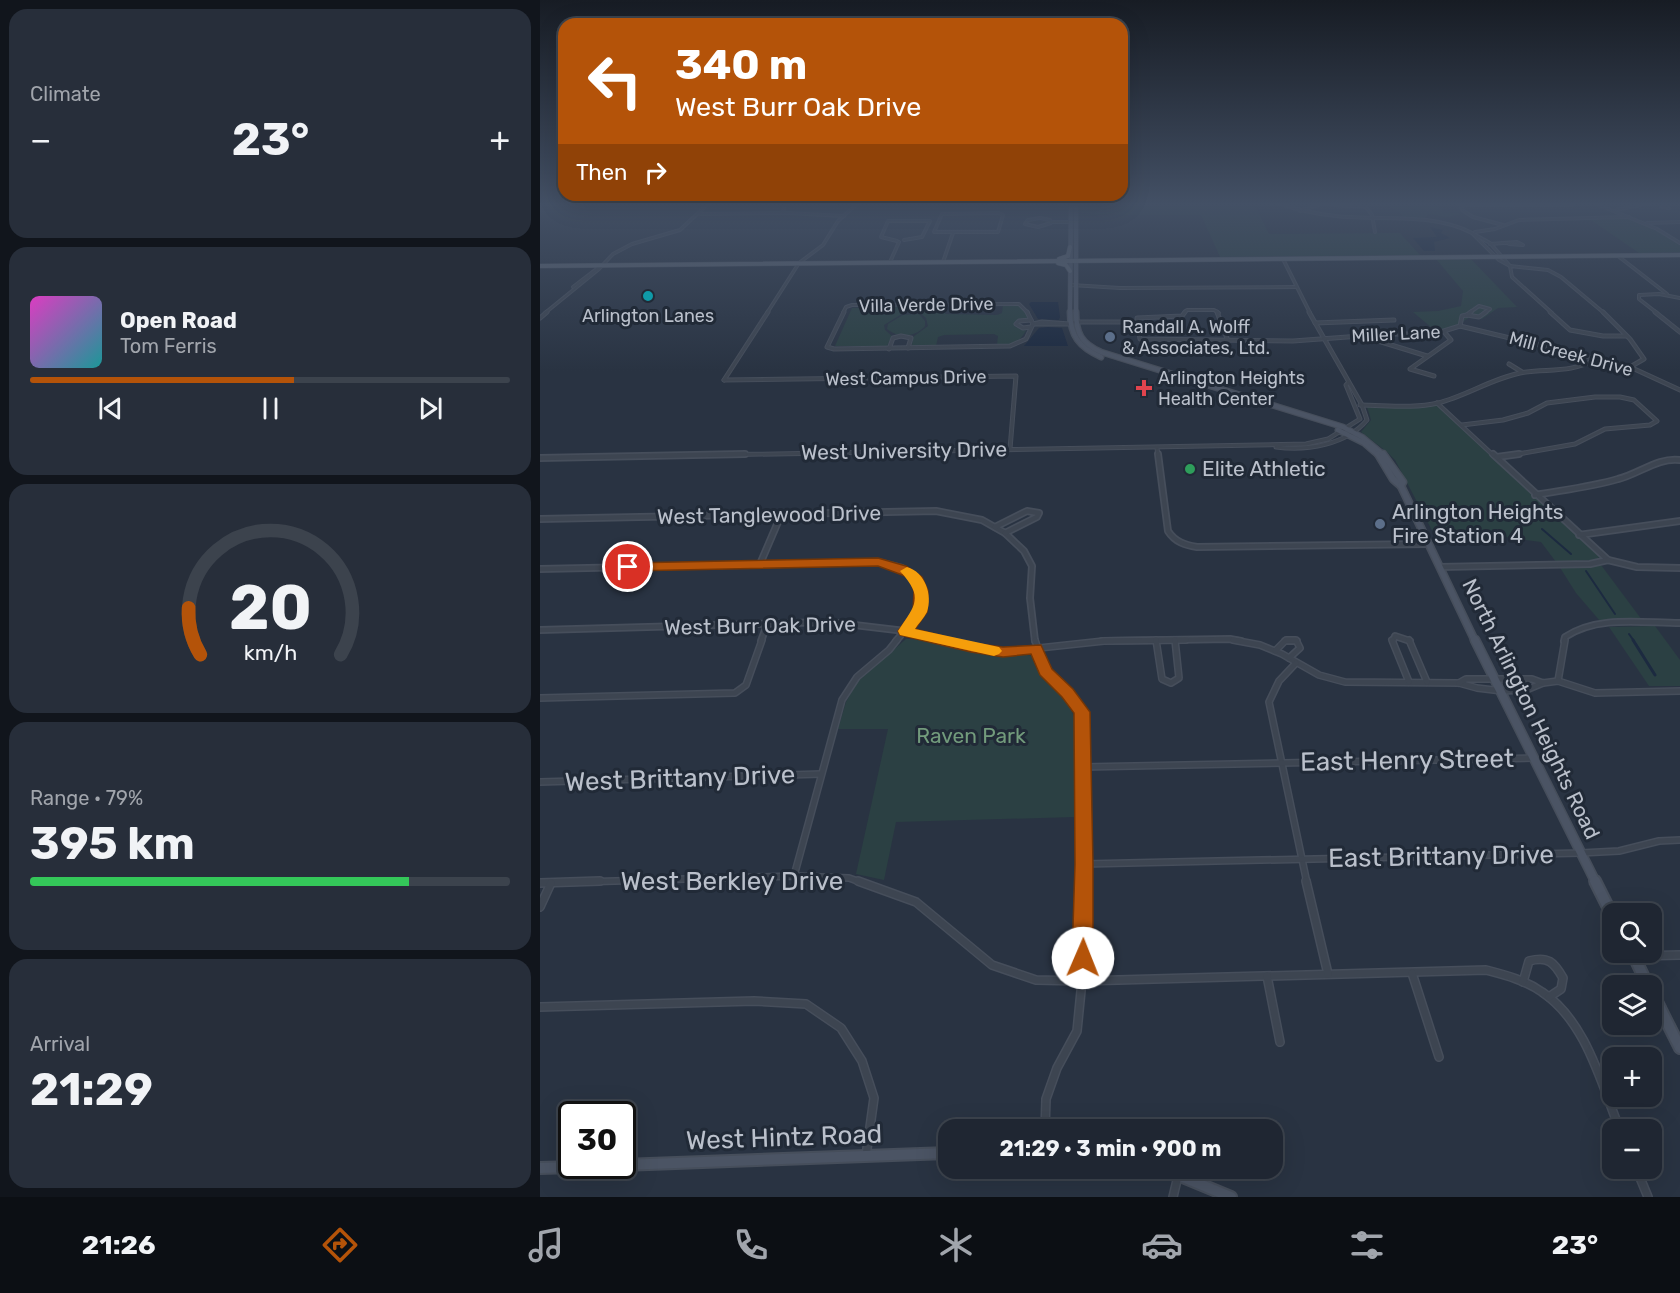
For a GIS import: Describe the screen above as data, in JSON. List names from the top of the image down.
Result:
{
  "streets": {
    "main road": ["North Arlington Heights Road", "West Hintz Road"],
    "street": [
      "Villa Verde Drive",
      "Miller Lane",
      "Mill Creek Drive",
      "West Campus Drive",
      "West University Drive",
      "West Tanglewood Drive",
      "West Burr Oak Drive",
      "East Henry Street",
      "West Brittany Drive",
      "East Brittany Drive",
      "West Berkley Drive"
    ]
  },
  "crossings": [
    ["Miller Lane", "Mill Creek Drive"],
    ["West Campus Drive", "West University Drive"],
    ["West University Drive", "North Arlington Heights Road"],
    ["West Tanglewood Drive", "West Burr Oak Drive"],
    ["West Tanglewood Drive", "East Henry Street"],
    ["West Tanglewood Drive", "West Berkley Drive"],
    ["North Arlington Heights Road", "East Henry Street"],
    ["North Arlington Heights Road", "East Brittany Drive"]
  ],
  "parks": ["Raven Park"],
  "places": {
    "other": [
      "Arlington Lanes",
      "Randall A. Wolff & Associates, Ltd.",
      "Elite Athletic",
      "Arlington Heights Fire Station 4"
    ],
    "health": ["Arlington Heights Health Center"]
  },
  "page": {
    "tile": [
      "Climate",
      ["Range · 79%", "395 km"],
      ["Arrival", "21:29"]
    ],
    "turn": ["340 m", "West Burr Oak Drive"],
    "heat": ["−", "23°", "+"],
    "then": "Then",
    "song": ["Open Road", "Tom Ferris"],
    "map_buttons": ["+", "−"],
    "limit": "30",
    "trip": "21:29 · 3 min · 900 m",
    "tabs": ["21:26", "23°"],
    "gauge": ["20", "km/h"]
  }
}
